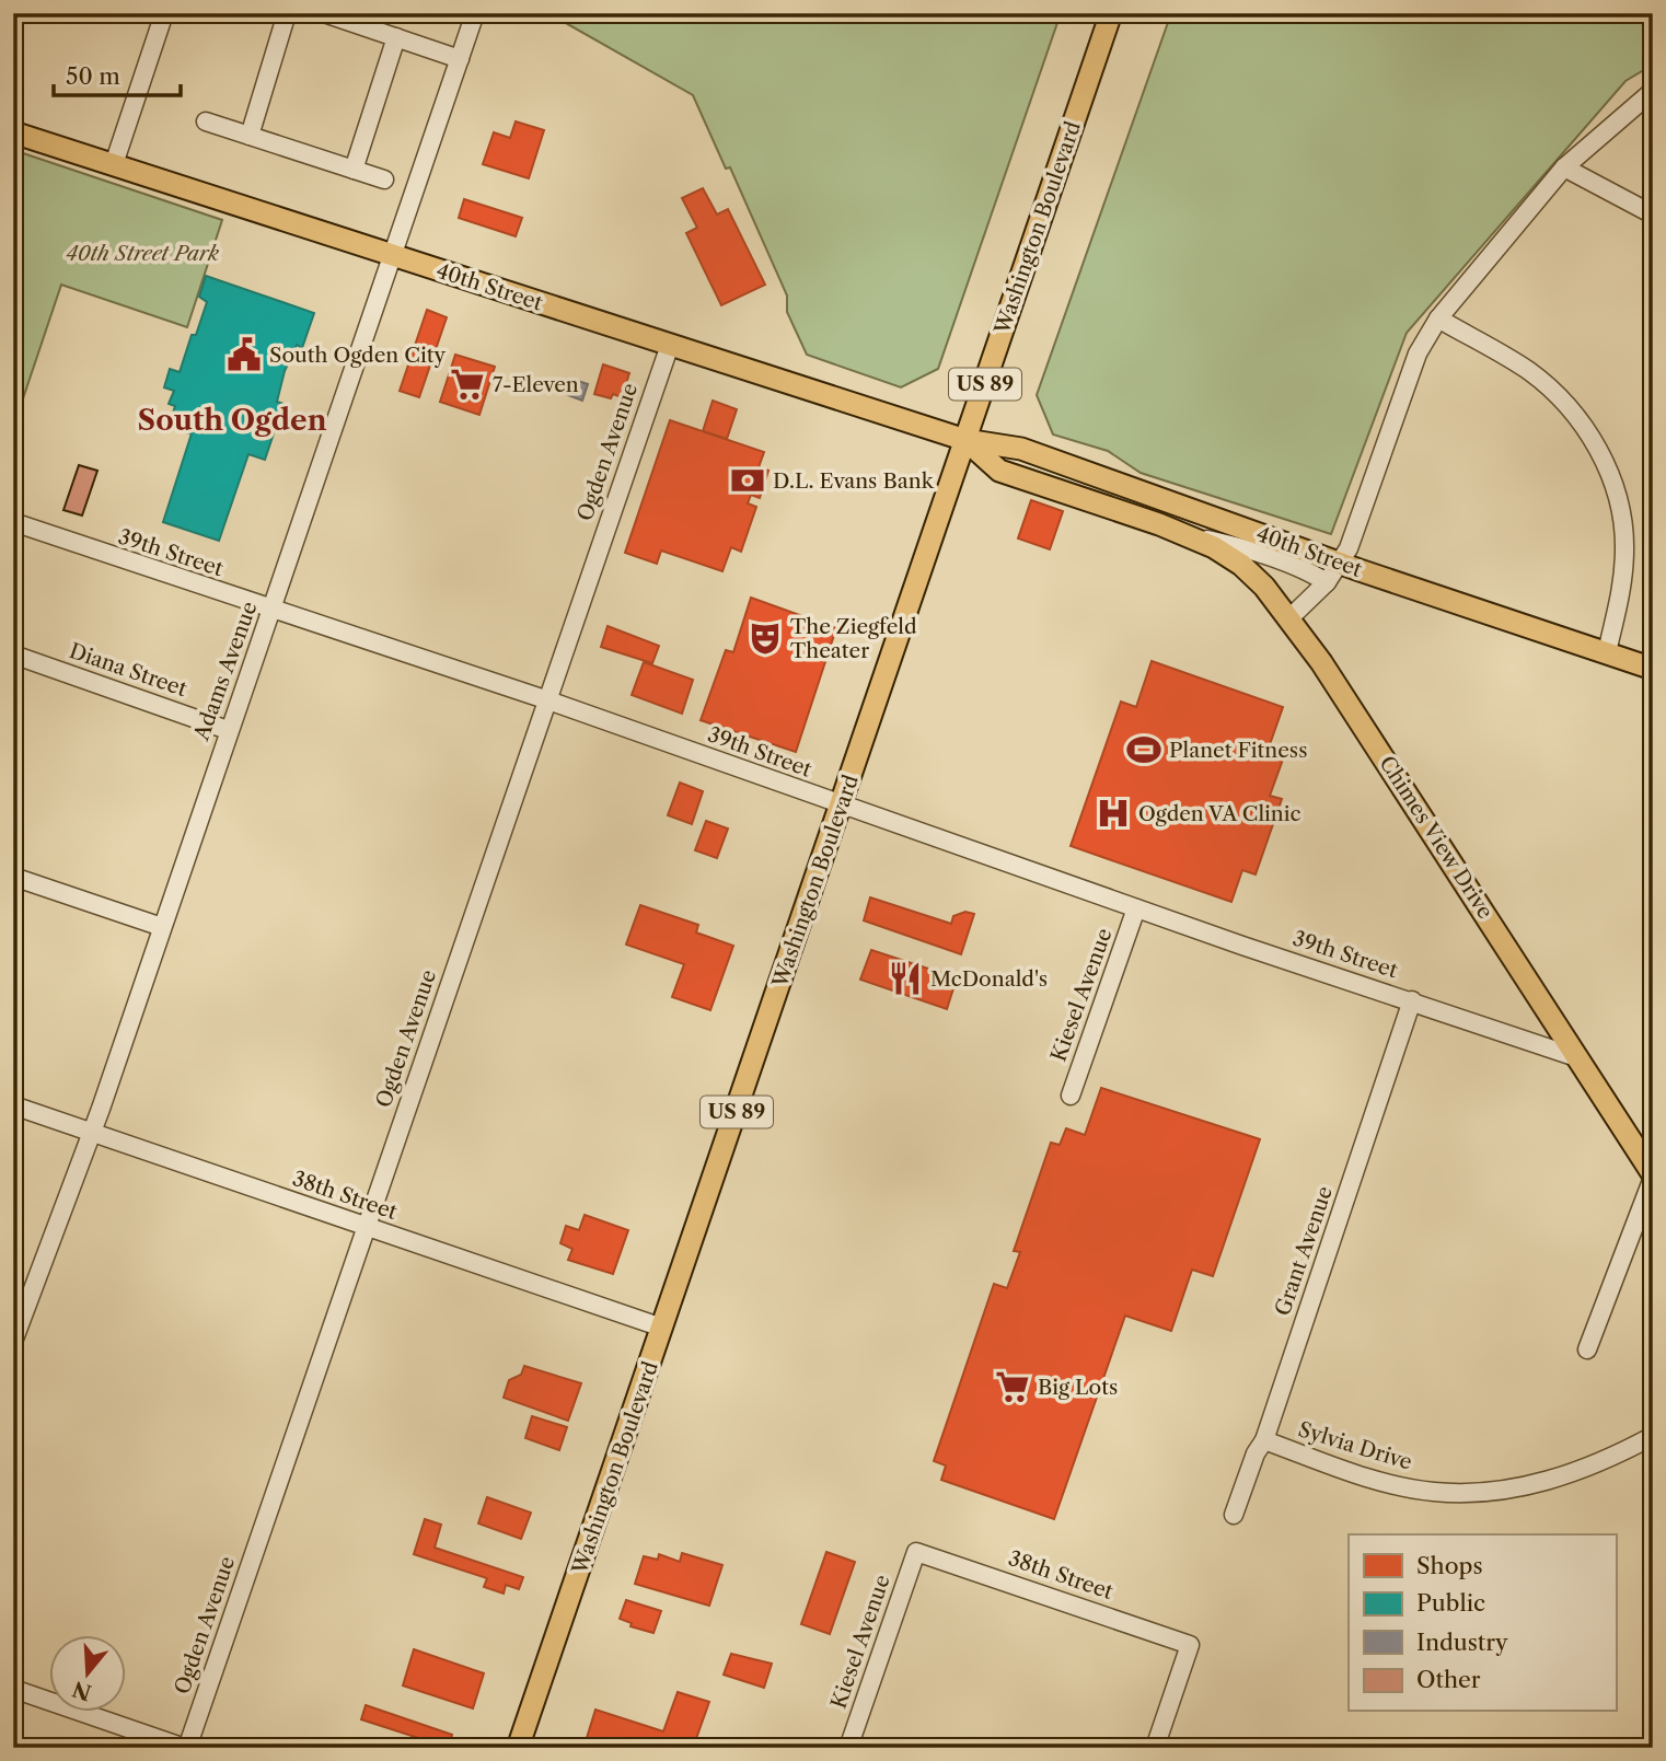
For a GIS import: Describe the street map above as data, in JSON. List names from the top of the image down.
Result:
{
  "streets": {
    "main road": [
      "Washington Boulevard",
      "40th Street",
      "US 89",
      "Chimes View Drive"
    ],
    "street": [
      "Ogden Avenue",
      "39th Street",
      "Diana Street",
      "Adams Avenue",
      "Kiesel Avenue",
      "38th Street",
      "Grant Avenue",
      "Sylvia Drive"
    ]
  },
  "crossings": [
    ["Washington Boulevard", "40th Street"],
    ["Washington Boulevard", "39th Street"],
    ["Washington Boulevard", "38th Street"],
    ["40th Street", "Ogden Avenue"],
    ["40th Street", "Adams Avenue"],
    ["40th Street", "Chimes View Drive"],
    ["Ogden Avenue", "39th Street"],
    ["Ogden Avenue", "38th Street"],
    ["39th Street", "Adams Avenue"],
    ["39th Street", "Chimes View Drive"],
    ["39th Street", "Kiesel Avenue"],
    ["39th Street", "Grant Avenue"],
    ["Diana Street", "Adams Avenue"],
    ["Adams Avenue", "38th Street"],
    ["Kiesel Avenue", "38th Street"],
    ["Grant Avenue", "Sylvia Drive"]
  ],
  "districts": ["South Ogden"],
  "parks": ["40th Street Park"],
  "places": {
    "public building": ["South Ogden City"],
    "supermarket": ["7-Eleven", "Big Lots"],
    "bank": ["D.L. Evans Bank"],
    "theatre": ["The Ziegfeld Theater"],
    "sports": ["Planet Fitness"],
    "hospital": ["Ogden VA Clinic"],
    "restaurant": ["McDonald's"]
  },
  "legend": [
    "Shops",
    "Public",
    "Industry",
    "Other"
  ],
  "scale_bar": "50 m",
  "north": "bottom"
}
